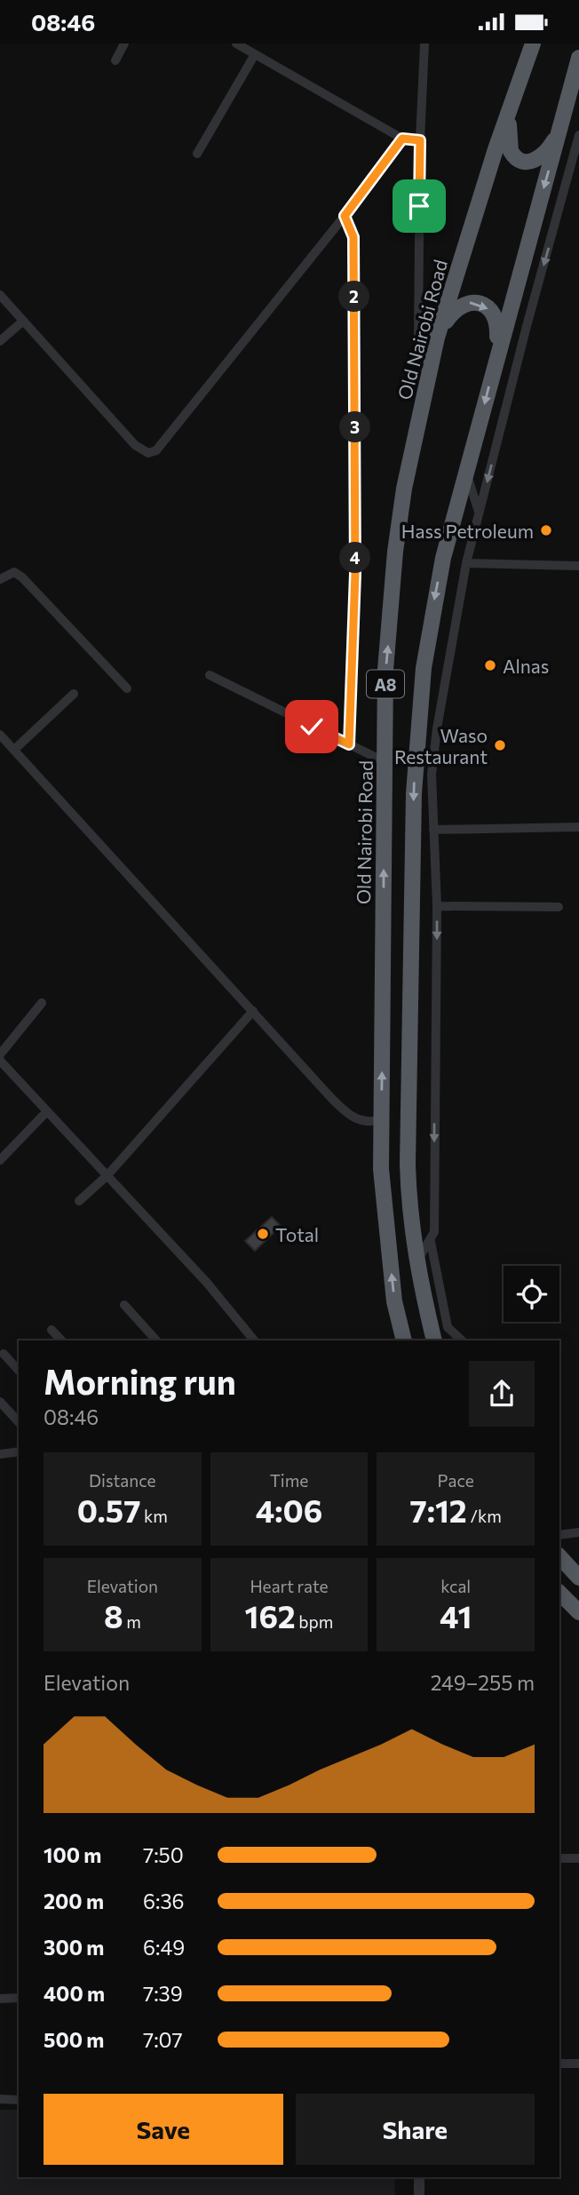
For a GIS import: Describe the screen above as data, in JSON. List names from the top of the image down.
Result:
{
  "streets": {
    "highway": ["Old Nairobi Road", "A8"]
  },
  "places": [
    "Hass Petroleum",
    "Alnas",
    "Waso Restaurant",
    "Total"
  ],
  "page": {
    "status": "08:46",
    "pins": ["2", "3", "4"],
    "heading": ["Morning run", "08:46"],
    "stats": [
      ["Distance", "0.57 km"],
      ["Time", "4:06"],
      ["Pace", "7:12 /km"],
      ["Elevation", "8 m"],
      ["Heart rate", "162 bpm"],
      ["kcal", "41"]
    ],
    "chart": ["Elevation", "249–255 m"],
    "list": [
      {
        "name": "100 m",
        "note": "7:50"
      },
      {
        "name": "200 m",
        "note": "6:36"
      },
      {
        "name": "300 m",
        "note": "6:49"
      },
      {
        "name": "400 m",
        "note": "7:39"
      },
      {
        "name": "500 m",
        "note": "7:07"
      }
    ],
    "buttons": ["Save", "Share"]
  }
}
